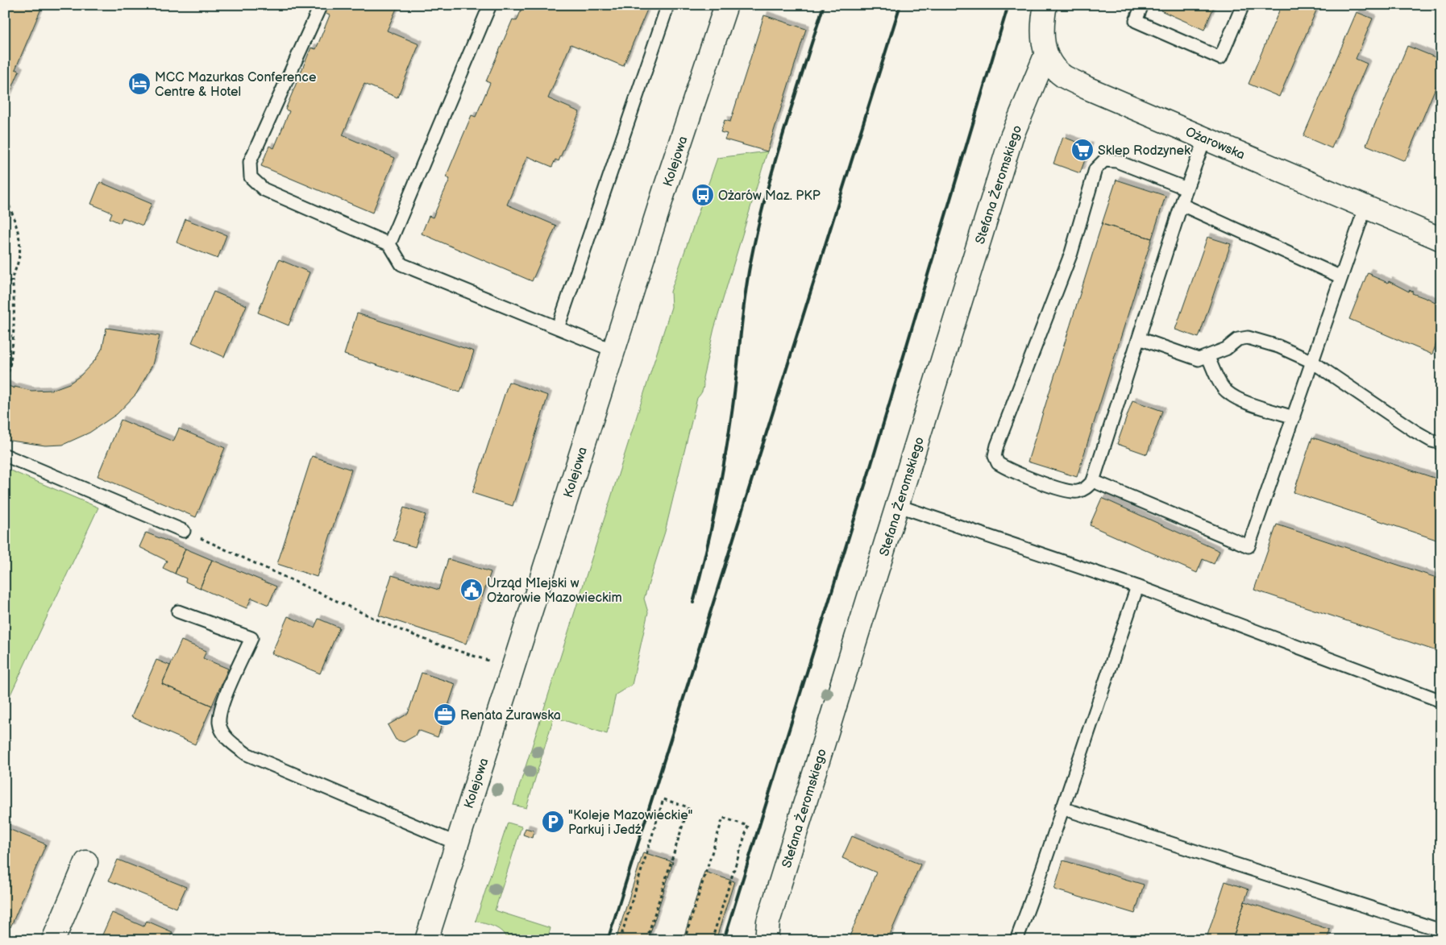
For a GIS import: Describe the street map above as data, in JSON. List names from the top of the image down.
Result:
{
  "streets": {
    "street": ["Ożarowska", "Kolejowa", "Stefana Żeromskiego"]
  },
  "crossings": [
    ["Ożarowska", "Stefana Żeromskiego"]
  ],
  "places": {
    "hotel": ["MCC Mazurkas Conference Centre & Hotel"],
    "supermarket": ["Sklep Rodzynek"],
    "bus stop": ["Ożarów Maz. PKP"],
    "public building": ["Urząd MIejski w Ożarowie Mazowieckim"],
    "office": ["Renata Żurawska"],
    "parking": ["\"Koleje Mazowieckie\" Parkuj i Jedź"]
  }
}
